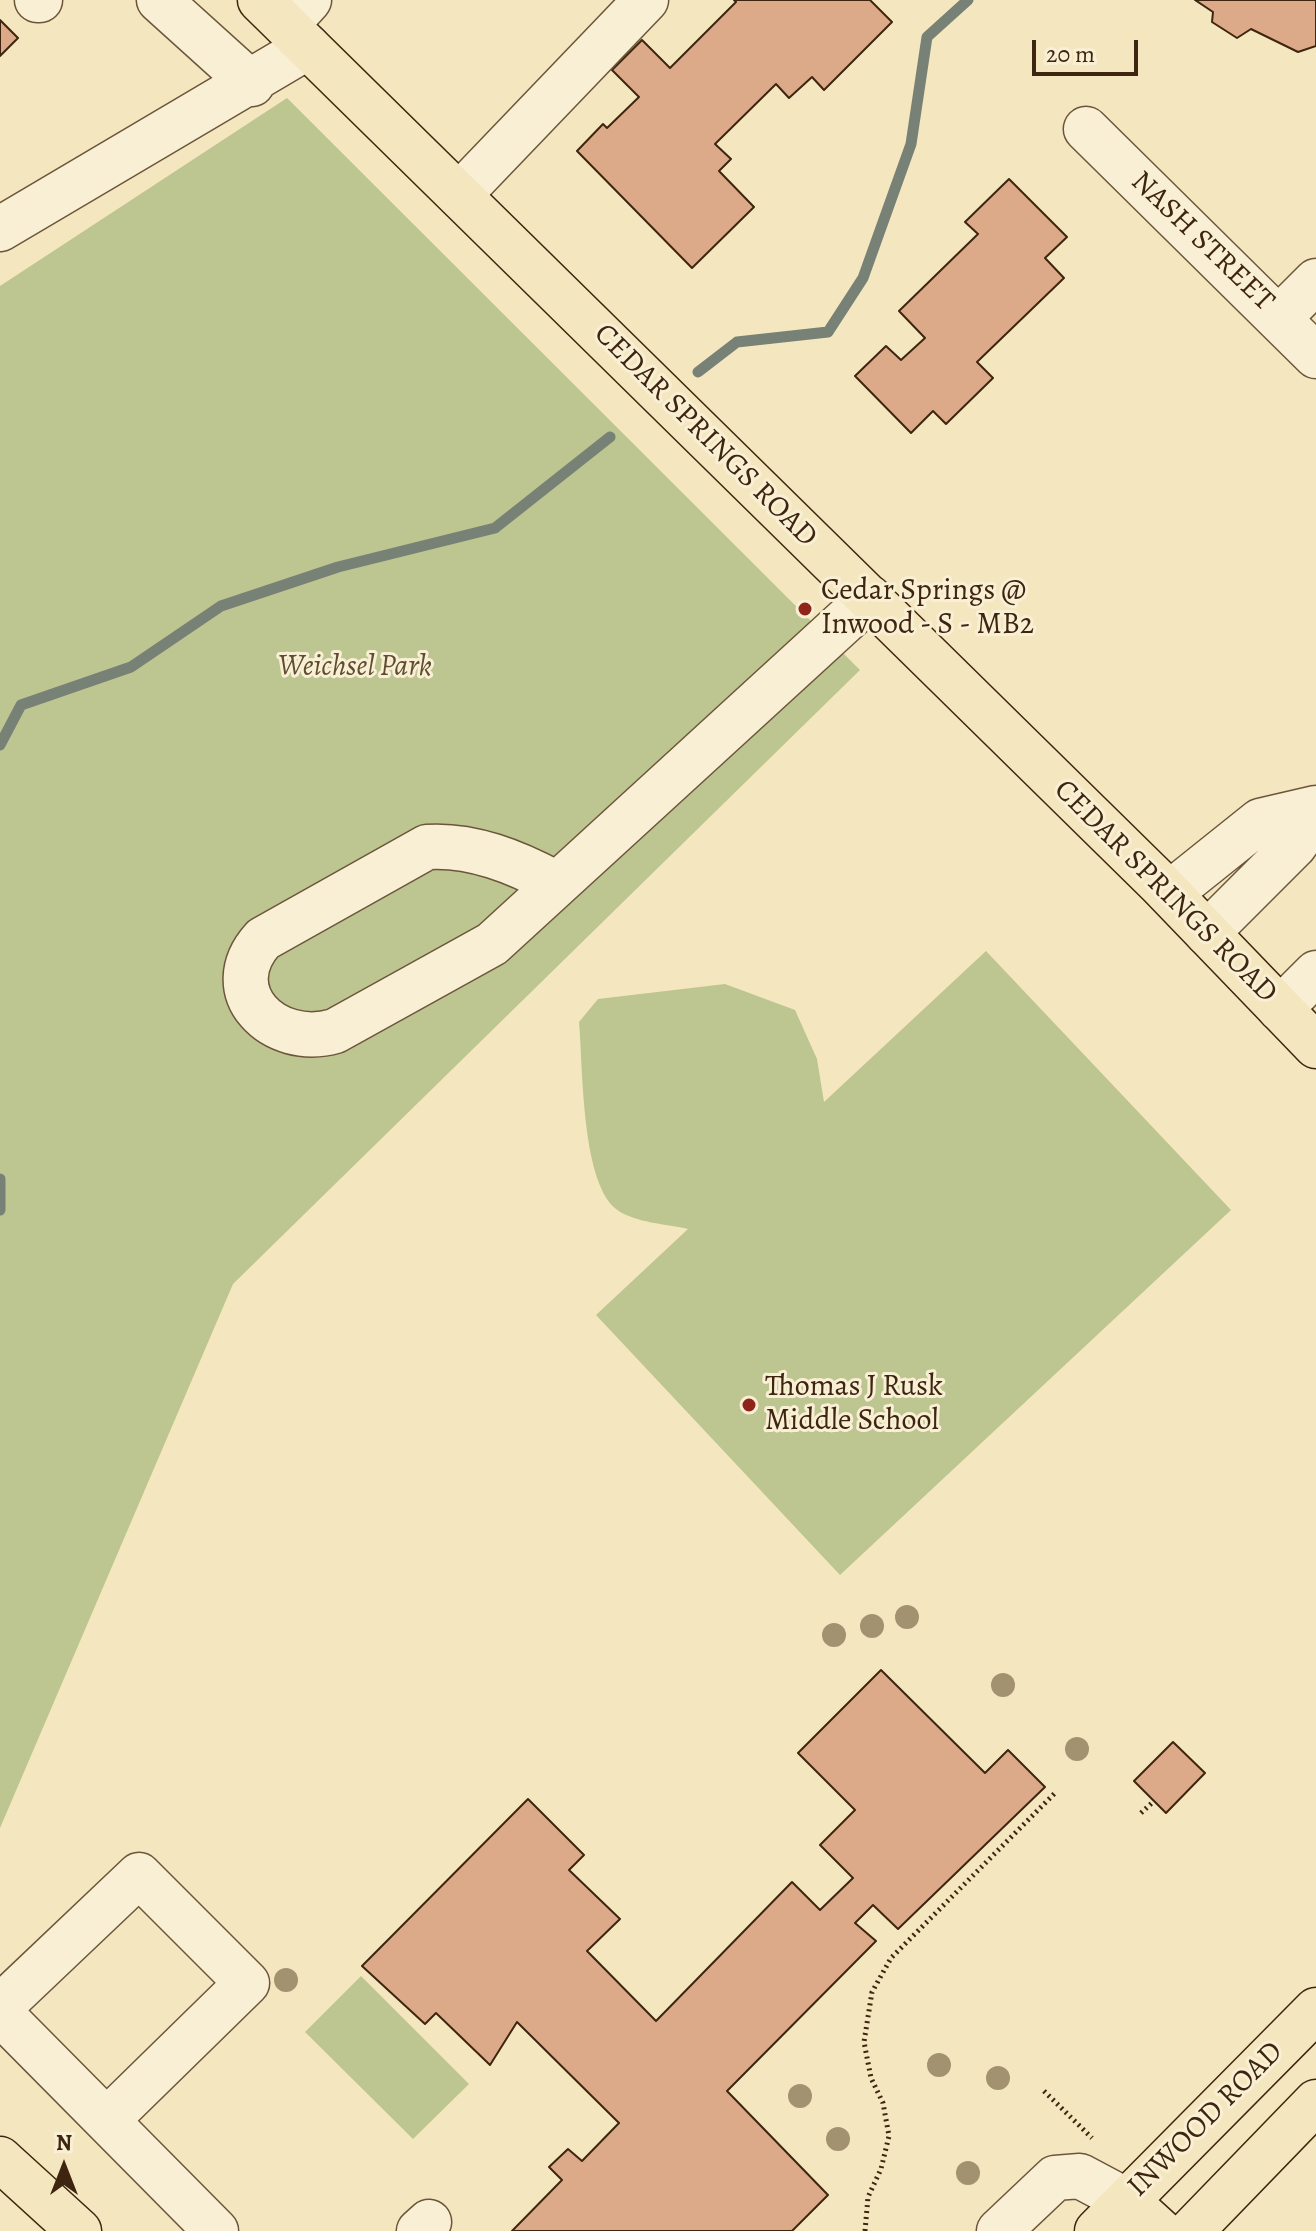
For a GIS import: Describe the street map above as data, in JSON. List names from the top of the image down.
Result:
{
  "streets": {
    "main road": ["CEDAR SPRINGS ROAD", "INWOOD ROAD"],
    "street": ["NASH STREET"]
  },
  "parks": ["Weichsel Park"],
  "places": ["Cedar Springs @ Inwood - S - MB2", "Thomas J Rusk Middle School"],
  "scale_bar": "20 m",
  "north": "top"
}
